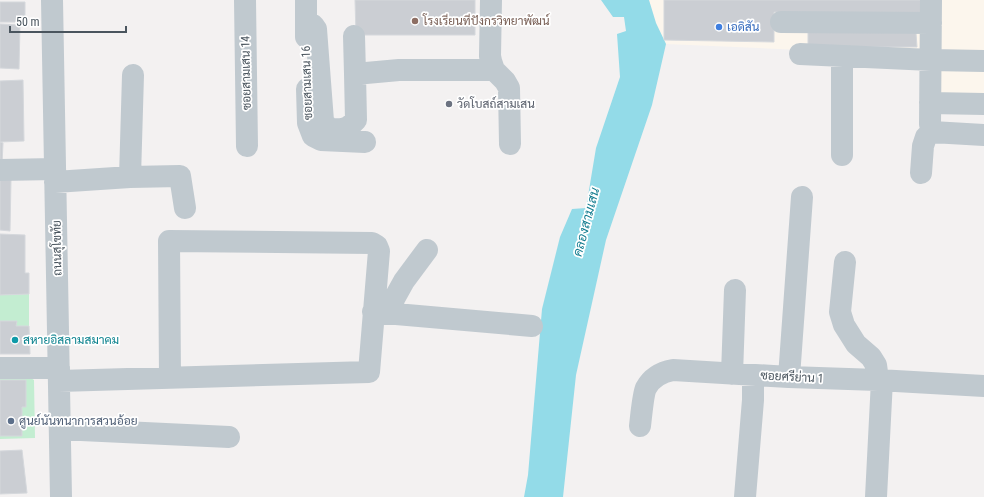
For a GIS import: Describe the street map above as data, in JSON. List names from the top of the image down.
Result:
{
  "streets": {
    "street": [
      "ซอยสามเสน 14",
      "ซอยสามเสน 16",
      "ถนนสุโขทัย",
      "ซอยศรีย่าน 1"
    ]
  },
  "water": ["คลองสามเสน"],
  "places": [
    "โรงเรียนทีปังกรวิทยาพัฒน์",
    "เอดิสัน",
    "วัดโบสถ์สามเสน",
    "สหายอิสลามสมาคม",
    "ศูนย์นันทนาการสวนอ้อย"
  ],
  "scale_bar": "50 m"
}
